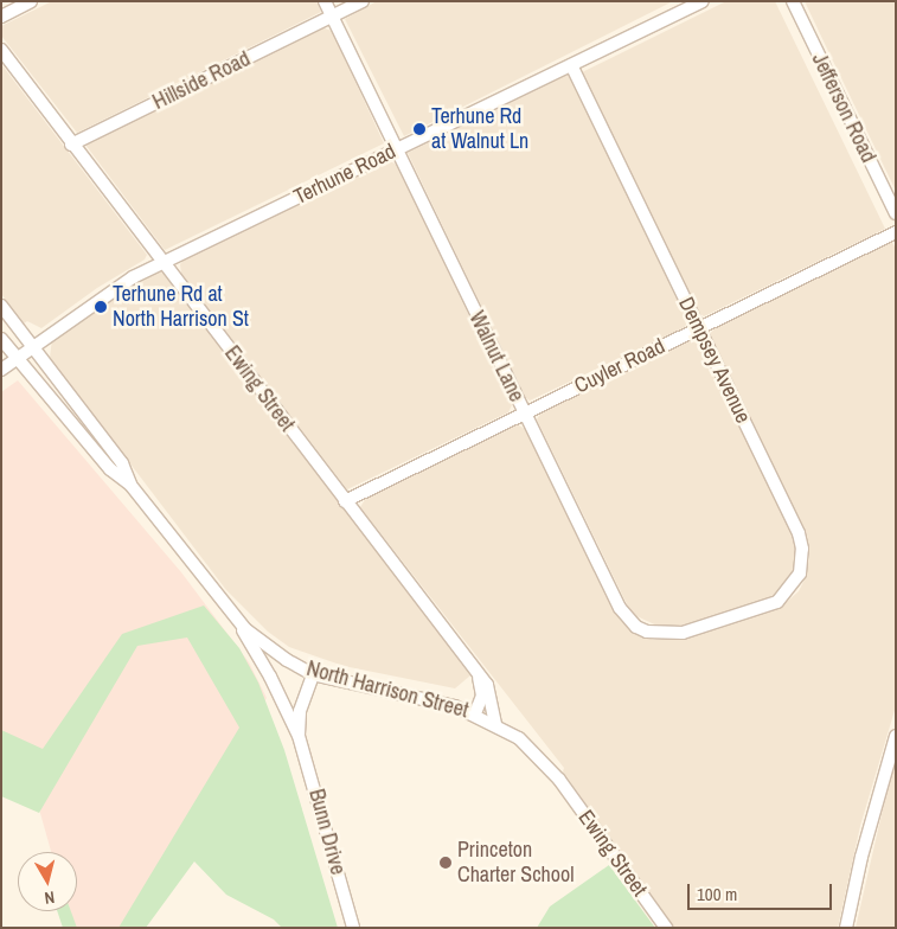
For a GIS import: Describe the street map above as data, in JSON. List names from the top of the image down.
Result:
{
  "streets": {
    "street": [
      "Hillside Road",
      "Jefferson Road",
      "Terhune Road",
      "Walnut Lane",
      "Dempsey Avenue",
      "Cuyler Road",
      "Ewing Street",
      "North Harrison Street",
      "Bunn Drive"
    ]
  },
  "crossings": [
    ["Hillside Road", "Walnut Lane"],
    ["Hillside Road", "Ewing Street"],
    ["Terhune Road", "Walnut Lane"],
    ["Terhune Road", "Dempsey Avenue"],
    ["Terhune Road", "Ewing Street"],
    ["Terhune Road", "North Harrison Street"],
    ["Walnut Lane", "Dempsey Avenue"],
    ["Walnut Lane", "Cuyler Road"],
    ["Dempsey Avenue", "Cuyler Road"],
    ["Cuyler Road", "Ewing Street"],
    ["Ewing Street", "North Harrison Street"],
    ["North Harrison Street", "Bunn Drive"]
  ],
  "places": ["Terhune Rd at Walnut Ln", "Terhune Rd at North Harrison St", "Princeton Charter School"],
  "scale_bar": "100 m",
  "north": "bottom"
}
